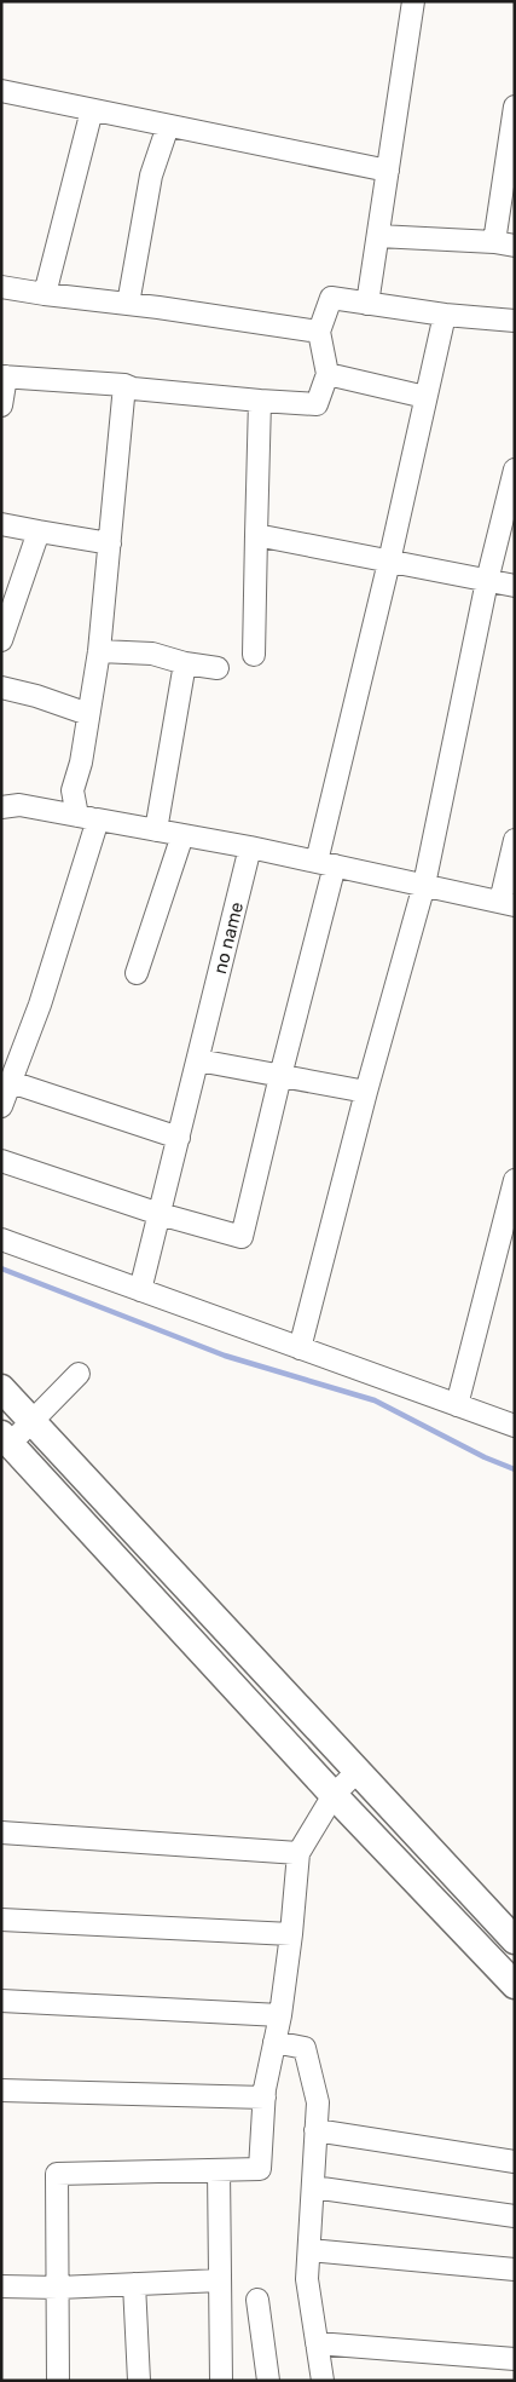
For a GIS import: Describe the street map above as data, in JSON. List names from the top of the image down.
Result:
{
  "streets": {
    "street": ["no name"]
  }
}
